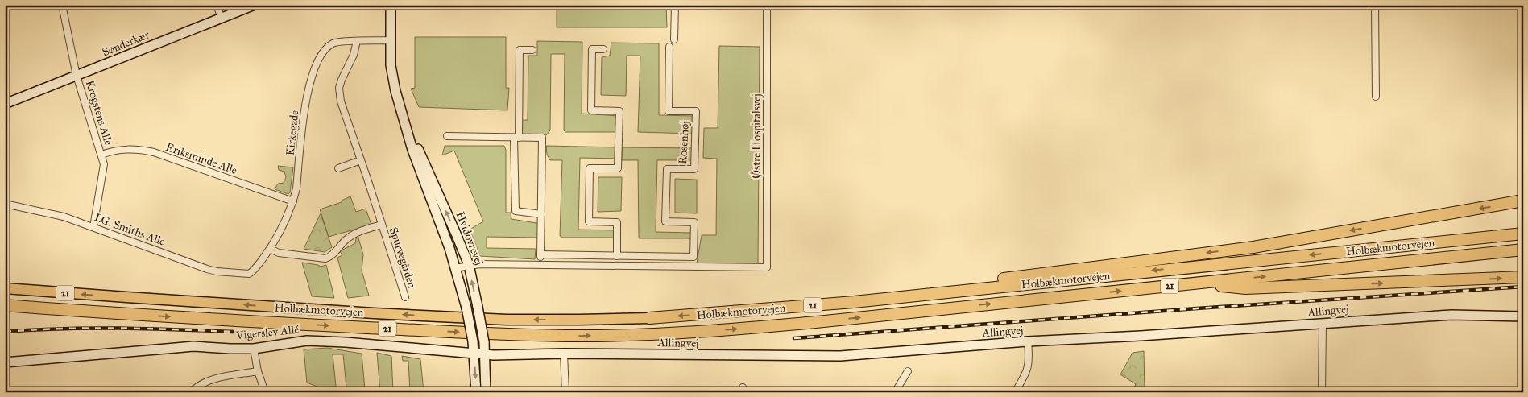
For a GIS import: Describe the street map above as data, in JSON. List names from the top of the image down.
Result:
{
  "streets": {
    "highway": ["Holbækmotorvejen", "21"],
    "street": [
      "Sønderkær",
      "Krogstens Alle",
      "Kirkegade",
      "Østre Hospitalsvej",
      "Rosenhøj",
      "Eriksminde Alle",
      "I.G. Smiths Alle",
      "Hvidovrevej",
      "Spurvegården",
      "Allingvej",
      "Vigerslev Allé"
    ]
  },
  "crossings": [
    ["Sønderkær", "Krogstens Alle"],
    ["Krogstens Alle", "Eriksminde Alle"],
    ["Krogstens Alle", "I.G. Smiths Alle"],
    ["Kirkegade", "Eriksminde Alle"],
    ["Kirkegade", "I.G. Smiths Alle"],
    ["Kirkegade", "Hvidovrevej"],
    ["Kirkegade", "Spurvegården"],
    ["Hvidovrevej", "Allingvej"],
    ["Hvidovrevej", "Vigerslev Allé"],
    ["Allingvej", "Vigerslev Allé"]
  ]
}
